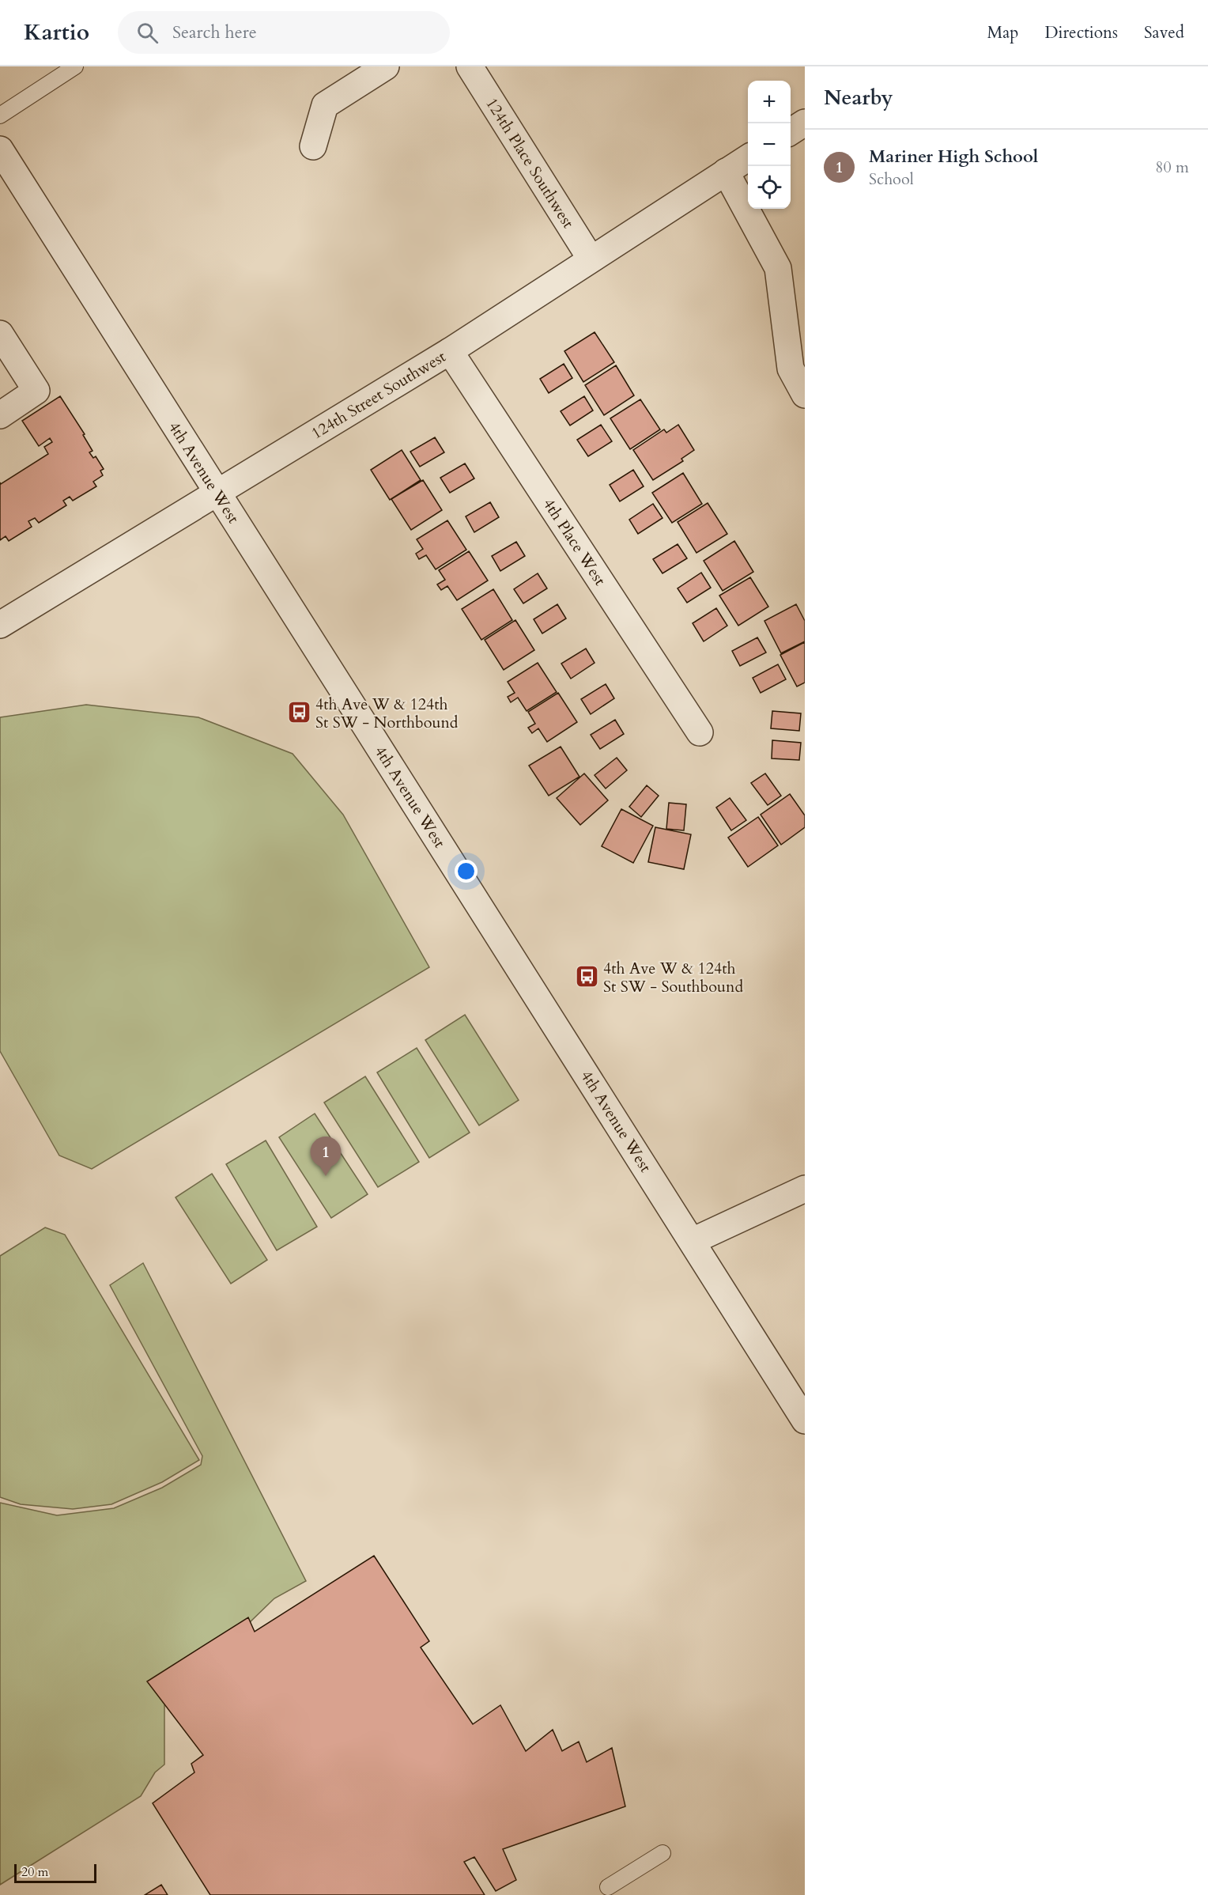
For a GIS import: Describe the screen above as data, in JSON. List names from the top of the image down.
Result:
{
  "streets": {
    "street": [
      "124th Place Southwest",
      "124th Street Southwest",
      "4th Avenue West",
      "4th Place West"
    ]
  },
  "crossings": [
    ["124th Place Southwest", "124th Street Southwest"],
    ["124th Street Southwest", "4th Avenue West"],
    ["124th Street Southwest", "4th Place West"]
  ],
  "places": {
    "bus stop": ["4th Ave W & 124th St SW - Northbound", "4th Ave W & 124th St SW - Southbound"]
  },
  "scale_bar": "20 m",
  "page": {
    "header": "Kartio",
    "search": "Search here",
    "nav": ["Map", "Directions", "Saved"],
    "heading": "Nearby",
    "map_buttons": ["+", "−"],
    "list": [
      {
        "mark": "1",
        "name": "Mariner High School",
        "note": "School",
        "value": "80 m"
      }
    ],
    "pins": "1",
    "scale": "20 m"
  }
}
